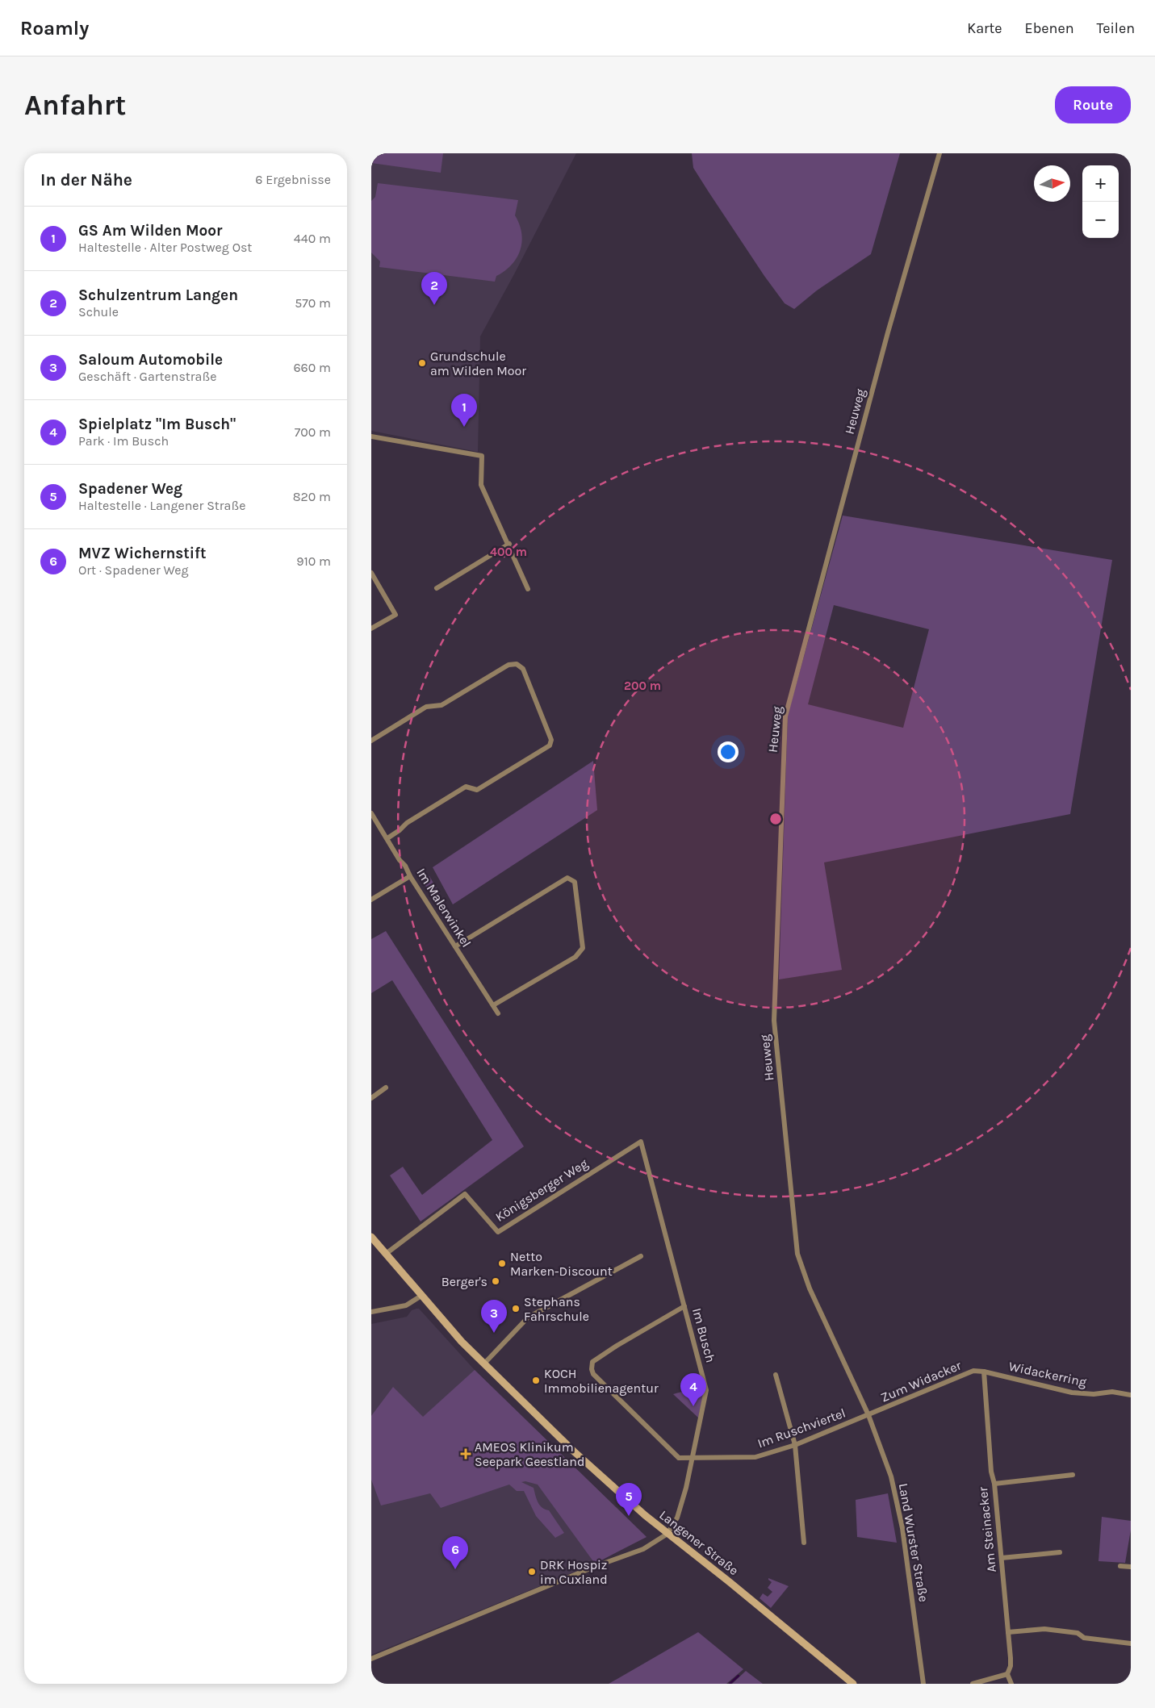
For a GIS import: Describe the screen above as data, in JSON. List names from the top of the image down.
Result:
{
  "streets": {
    "main road": ["Langener Straße"],
    "street": [
      "Heuweg",
      "Im Malerwinkel",
      "Königsberger Weg",
      "Im Busch",
      "Widackerring",
      "Zum Widacker",
      "Im Ruschviertel",
      "Am Steinacker",
      "Land Wurster Straße"
    ]
  },
  "crossings": [
    ["Heuweg", "Land Wurster Straße"],
    ["Königsberger Weg", "Im Busch"],
    ["Königsberger Weg", "Langener Straße"],
    ["Im Busch", "Im Ruschviertel"],
    ["Im Busch", "Langener Straße"],
    ["Widackerring", "Zum Widacker"],
    ["Widackerring", "Am Steinacker"],
    ["Zum Widacker", "Im Ruschviertel"],
    ["Zum Widacker", "Am Steinacker"],
    ["Zum Widacker", "Land Wurster Straße"],
    ["Im Ruschviertel", "Land Wurster Straße"]
  ],
  "places": {
    "other": [
      "Grundschule am Wilden Moor",
      "Netto Marken-Discount",
      "Berger's",
      "Stephans Fahrschule",
      "KOCH Immobilienagentur",
      "DRK Hospiz im Cuxland"
    ],
    "health": ["AMEOS Klinikum Seepark Geestland"]
  },
  "north": "right",
  "page": {
    "header": "Roamly",
    "nav": ["Karte", "Ebenen", "Teilen"],
    "buttons": "Route",
    "title": "Anfahrt",
    "heading": ["In der Nähe", "6 Ergebnisse"],
    "map_buttons": ["+", "−"],
    "list": [
      {
        "mark": "1",
        "name": "GS Am Wilden Moor",
        "note": "Haltestelle · Alter Postweg Ost",
        "value": "440 m"
      },
      {
        "mark": "2",
        "name": "Schulzentrum Langen",
        "note": "Schule",
        "value": "570 m"
      },
      {
        "mark": "3",
        "name": "Saloum Automobile",
        "note": "Geschäft · Gartenstraße",
        "value": "660 m"
      },
      {
        "mark": "4",
        "name": "Spielplatz \"Im Busch\"",
        "note": "Park · Im Busch",
        "value": "700 m"
      },
      {
        "mark": "5",
        "name": "Spadener Weg",
        "note": "Haltestelle · Langener Straße",
        "value": "820 m"
      },
      {
        "mark": "6",
        "name": "MVZ Wichernstift",
        "note": "Ort · Spadener Weg",
        "value": "910 m"
      }
    ],
    "pins": [
      "2",
      "1",
      "3",
      "4",
      "5",
      "6"
    ]
  },
  "rings": ["400 m", "200 m"]
}
